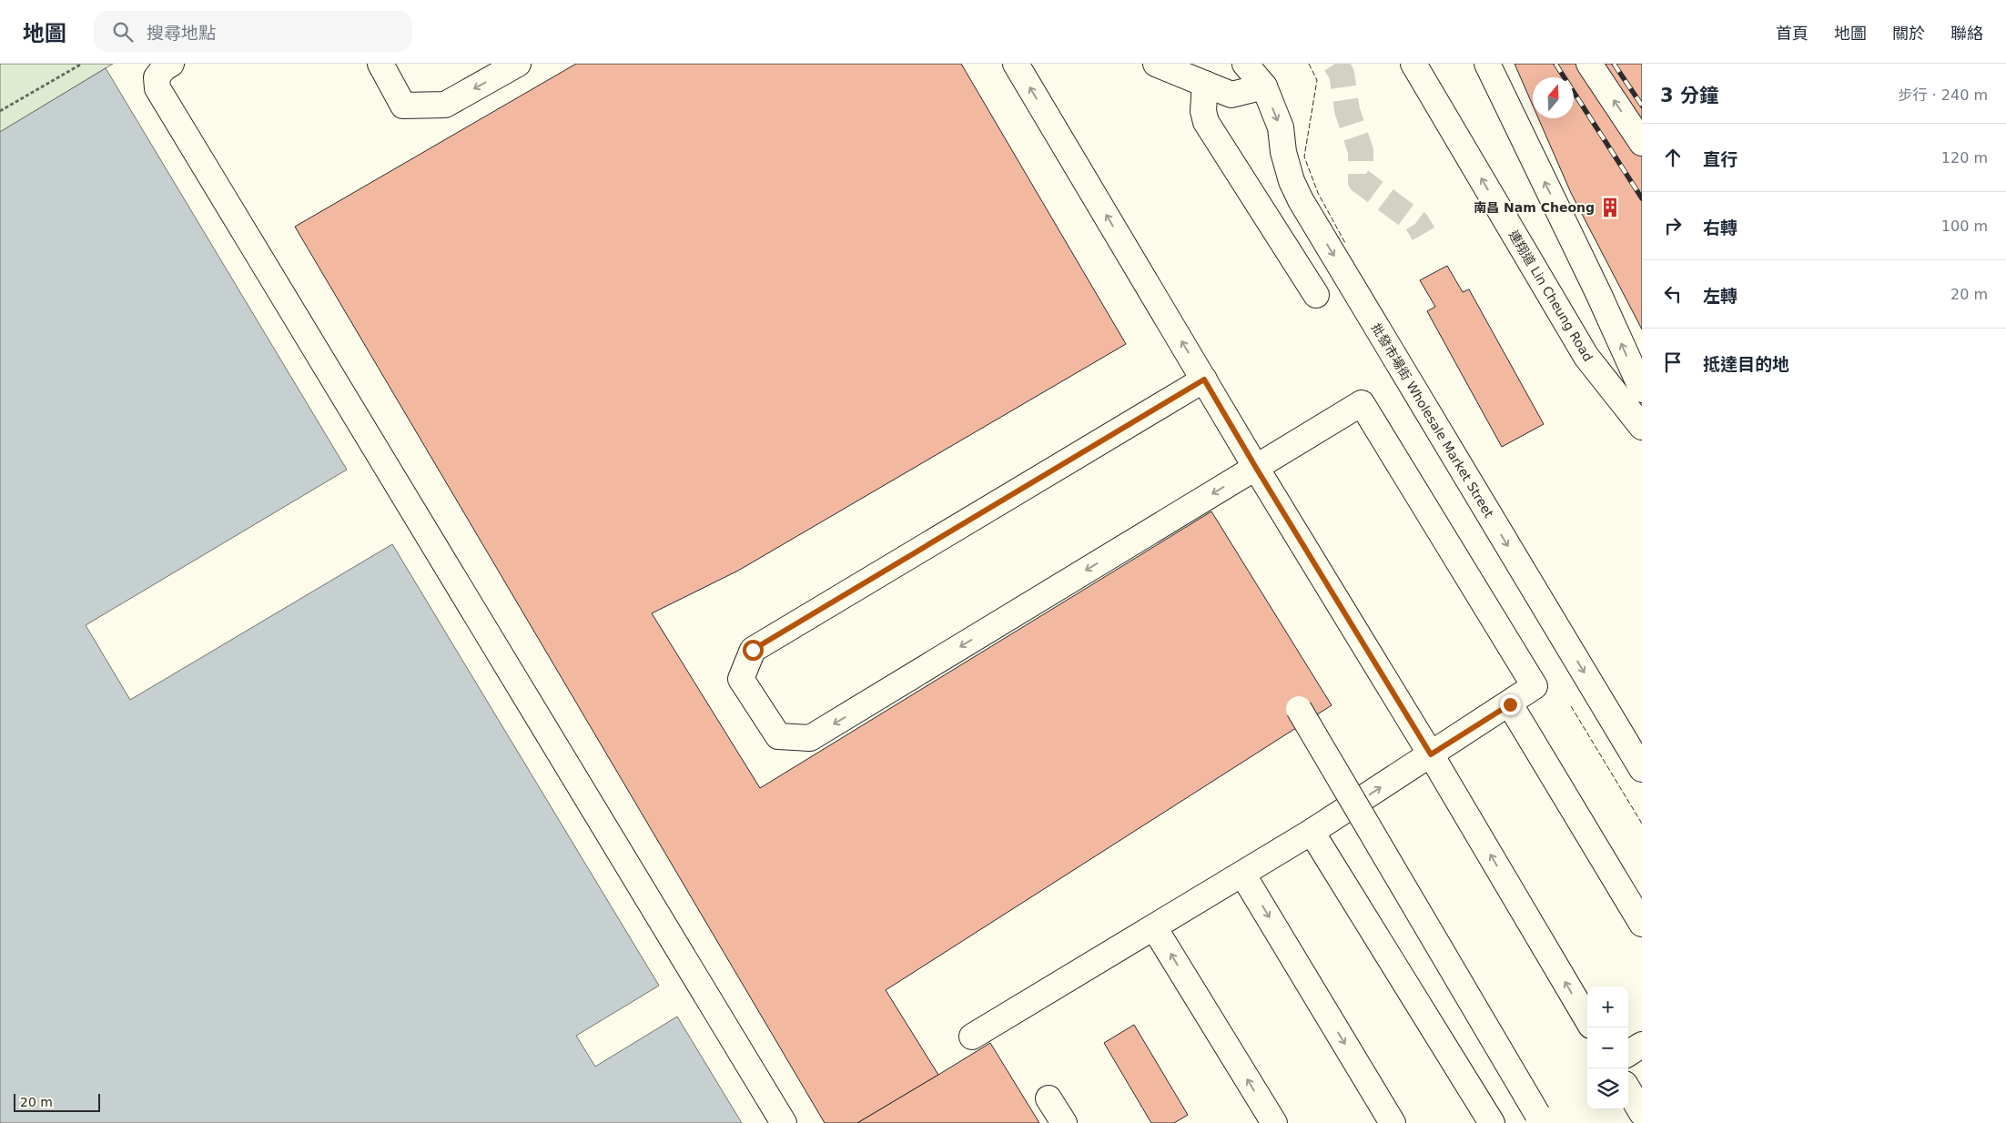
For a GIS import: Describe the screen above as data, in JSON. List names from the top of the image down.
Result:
{
  "streets": {
    "main road": ["連翔道 Lin Cheung Road", "批發市場街 Wholesale Market Street"]
  },
  "places": {
    "building": ["南昌 Nam Cheong"]
  },
  "scale_bar": "20 m",
  "north": "top",
  "page": {
    "header": "地圖",
    "search": "搜尋地點",
    "nav": [
      "首頁",
      "地圖",
      "關於",
      "聯絡"
    ],
    "heading": ["3 分鐘", "步行 · 240 m"],
    "list": [
      ["直行", "120 m"],
      ["右轉", "100 m"],
      ["左轉", "20 m"],
      "抵達目的地"
    ],
    "map_buttons": ["+", "−"],
    "scale": "20 m"
  }
}
